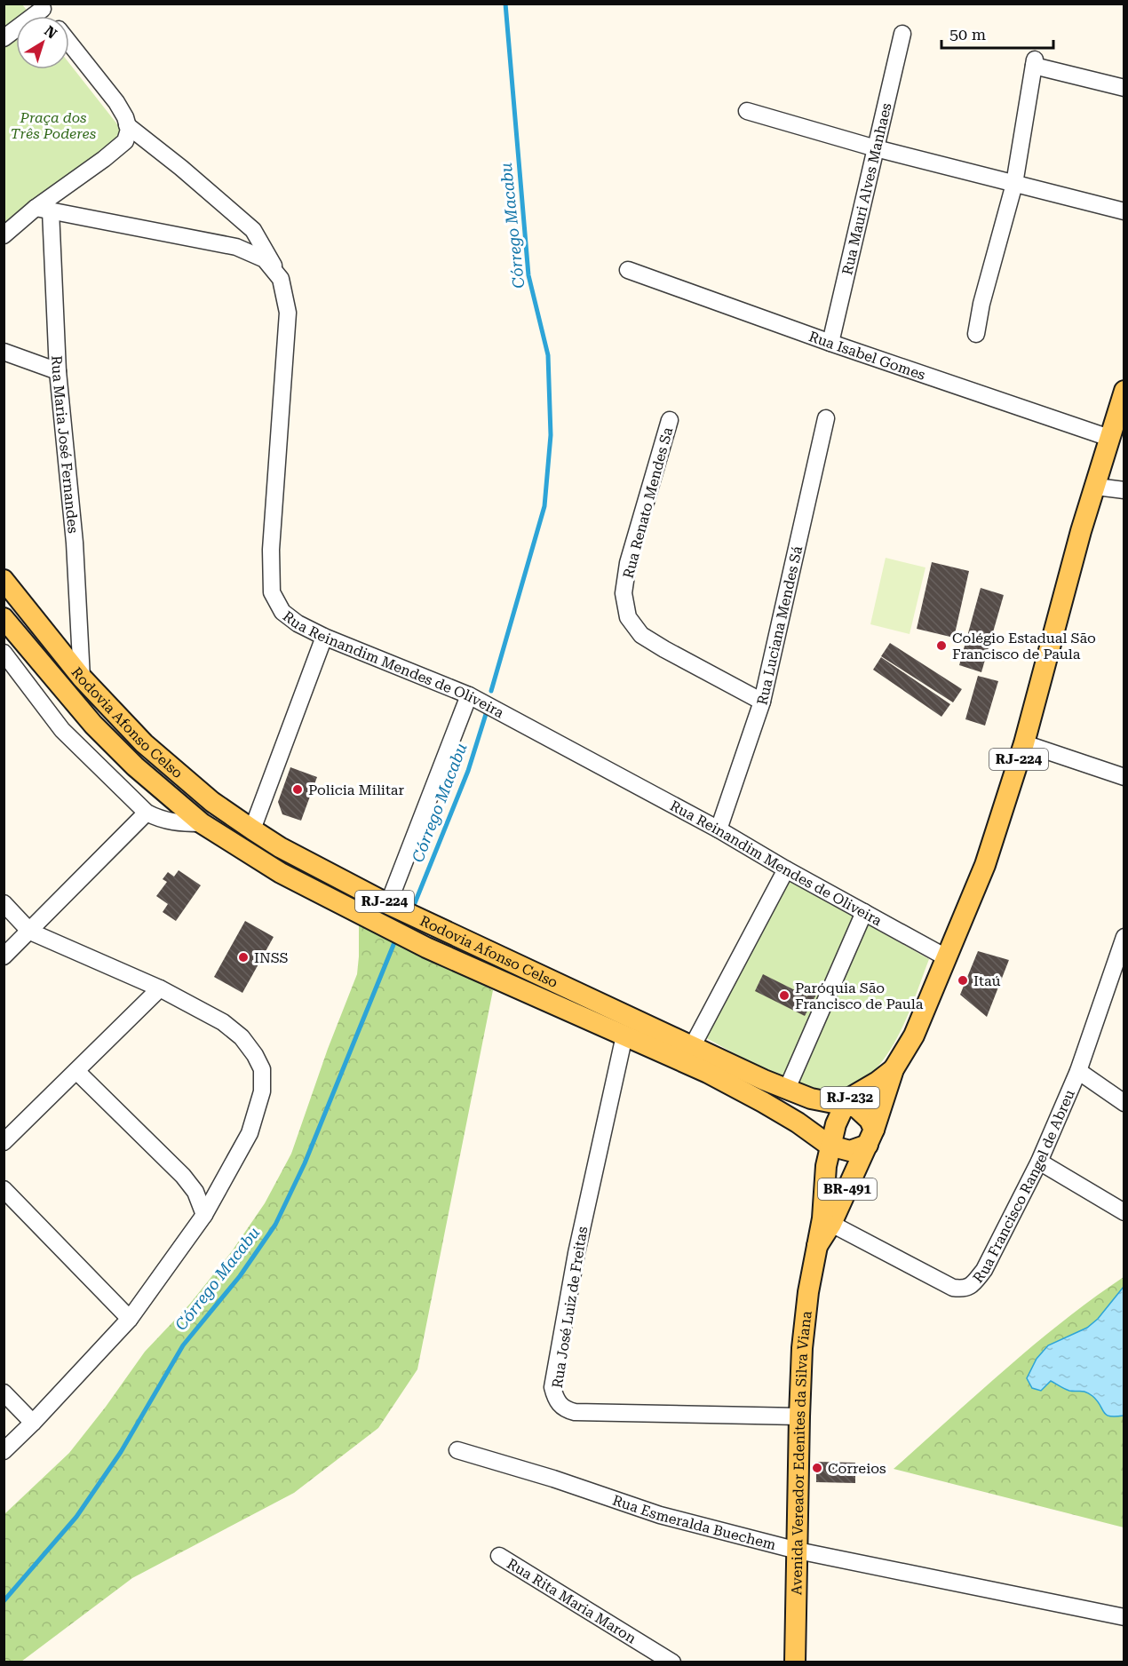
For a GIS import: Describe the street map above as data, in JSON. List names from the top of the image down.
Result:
{
  "streets": {
    "main road": [
      "Rodovia Afonso Celso",
      "RJ-224",
      "RJ-232",
      "BR-491",
      "Avenida Vereador Edenites da Silva Viana"
    ],
    "street": [
      "Rua Mauri Alves Manhaes",
      "Rua Isabel Gomes",
      "Rua Maria José Fernandes",
      "Rua Renato Mendes Sa",
      "Rua Luciana Mendes Sá",
      "Rua Reinandim Mendes de Oliveira",
      "Rua Francisco Rangel de Abreu",
      "Rua José Luiz de Freitas",
      "Rua Esmeralda Buechem",
      "Rua Rita Maria Maron"
    ]
  },
  "crossings": [
    ["Rua Mauri Alves Manhaes", "Rua Isabel Gomes"],
    ["Rua Isabel Gomes", "Avenida Vereador Edenites da Silva Viana"],
    ["Rua Maria José Fernandes", "Rodovia Afonso Celso"],
    ["Rua Renato Mendes Sa", "Rua Luciana Mendes Sá"],
    ["Rua Luciana Mendes Sá", "Rua Reinandim Mendes de Oliveira"],
    ["Rua Reinandim Mendes de Oliveira", "Avenida Vereador Edenites da Silva Viana"],
    ["Rodovia Afonso Celso", "Rua José Luiz de Freitas"],
    ["Rodovia Afonso Celso", "Avenida Vereador Edenites da Silva Viana"],
    ["Rua Francisco Rangel de Abreu", "Avenida Vereador Edenites da Silva Viana"],
    ["Rua José Luiz de Freitas", "Avenida Vereador Edenites da Silva Viana"],
    ["Avenida Vereador Edenites da Silva Viana", "Rua Esmeralda Buechem"]
  ],
  "water": ["Córrego Macabu"],
  "parks": ["Praça dos Três Poderes"],
  "places": [
    "Colégio Estadual São Francisco de Paula",
    "Policia Militar",
    "INSS",
    "Itaú",
    "Paróquia São Francisco de Paula",
    "Correios"
  ],
  "scale_bar": "50 m",
  "north": "top right"
}
